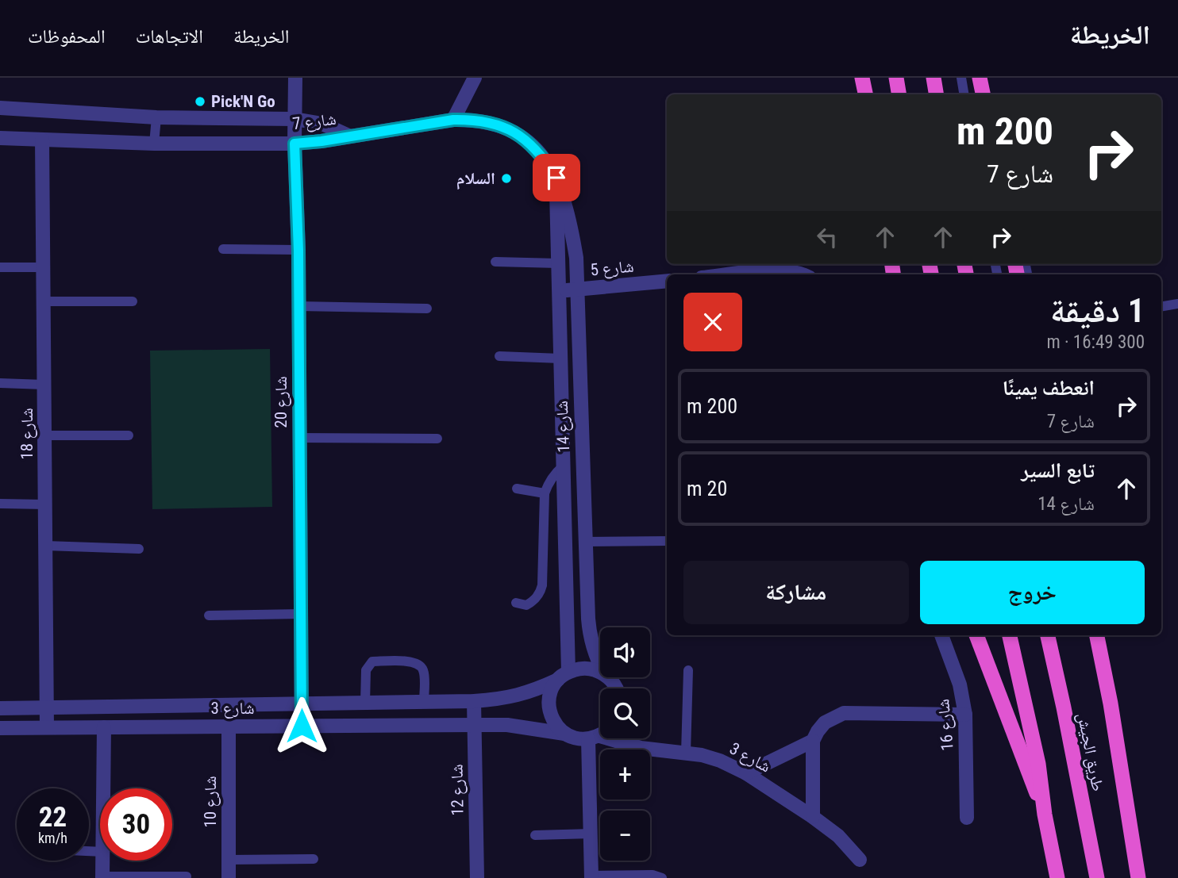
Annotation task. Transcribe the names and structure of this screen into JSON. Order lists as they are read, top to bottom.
{
  "streets": {
    "highway": ["طريق الجيش"],
    "street": [
      "شارع 7",
      "شارع 5",
      "شارع 20",
      "شارع 14",
      "شارع 18",
      "شارع 3",
      "شارع 16",
      "شارع 12",
      "شارع 10"
    ]
  },
  "crossings": [
    ["شارع 7", "شارع 20"],
    ["شارع 7", "شارع 14"],
    ["شارع 7", "شارع 18"],
    ["شارع 5", "شارع 14"],
    ["شارع 20", "شارع 3"],
    ["شارع 14", "شارع 3"],
    ["شارع 18", "شارع 3"],
    ["شارع 3", "شارع 12"],
    ["شارع 3", "شارع 10"]
  ],
  "places": ["Pick'N Go", "السلام"],
  "page": {
    "header": "الخريطة",
    "nav": ["الخريطة", "الاتجاهات", "المحفوظات"],
    "turn": ["200 m", "شارع 7"],
    "heading": ["1 دقيقة", "300 m · 16:49"],
    "list": [
      {
        "name": "انعطف يمينًا",
        "note": "شارع 7",
        "value": "200 m"
      },
      {
        "name": "تابع السير",
        "note": "شارع 14",
        "value": "20 m"
      }
    ],
    "buttons": ["خروج", "مشاركة"],
    "map_buttons": ["+", "−"],
    "speed": "22 km/h",
    "limit": "30"
  }
}
